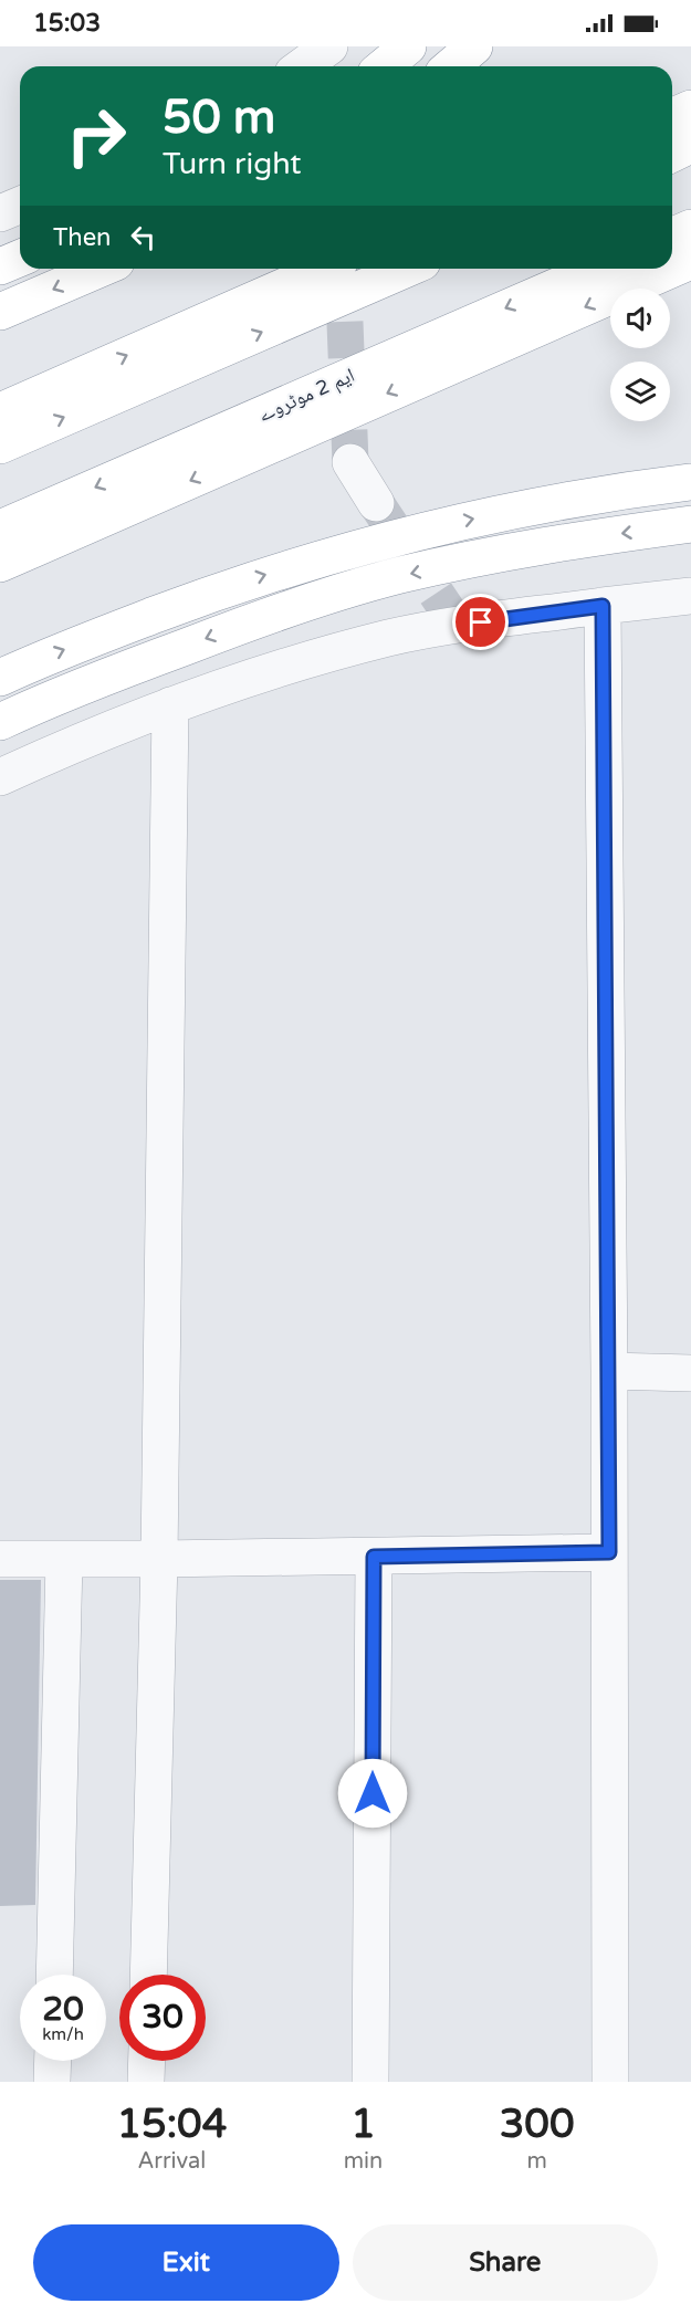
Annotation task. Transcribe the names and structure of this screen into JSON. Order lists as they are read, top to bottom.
{
  "streets": {
    "highway": ["ایم 2 موٹروے"]
  },
  "page": {
    "status": "15:03",
    "turn": ["50 m", "Turn right"],
    "then": "Then",
    "speed": "20 km/h",
    "limit": "30",
    "eta": [
      "15:04",
      "Arrival",
      "1",
      "min",
      "300",
      "m"
    ],
    "buttons": ["Exit", "Share"]
  }
}
